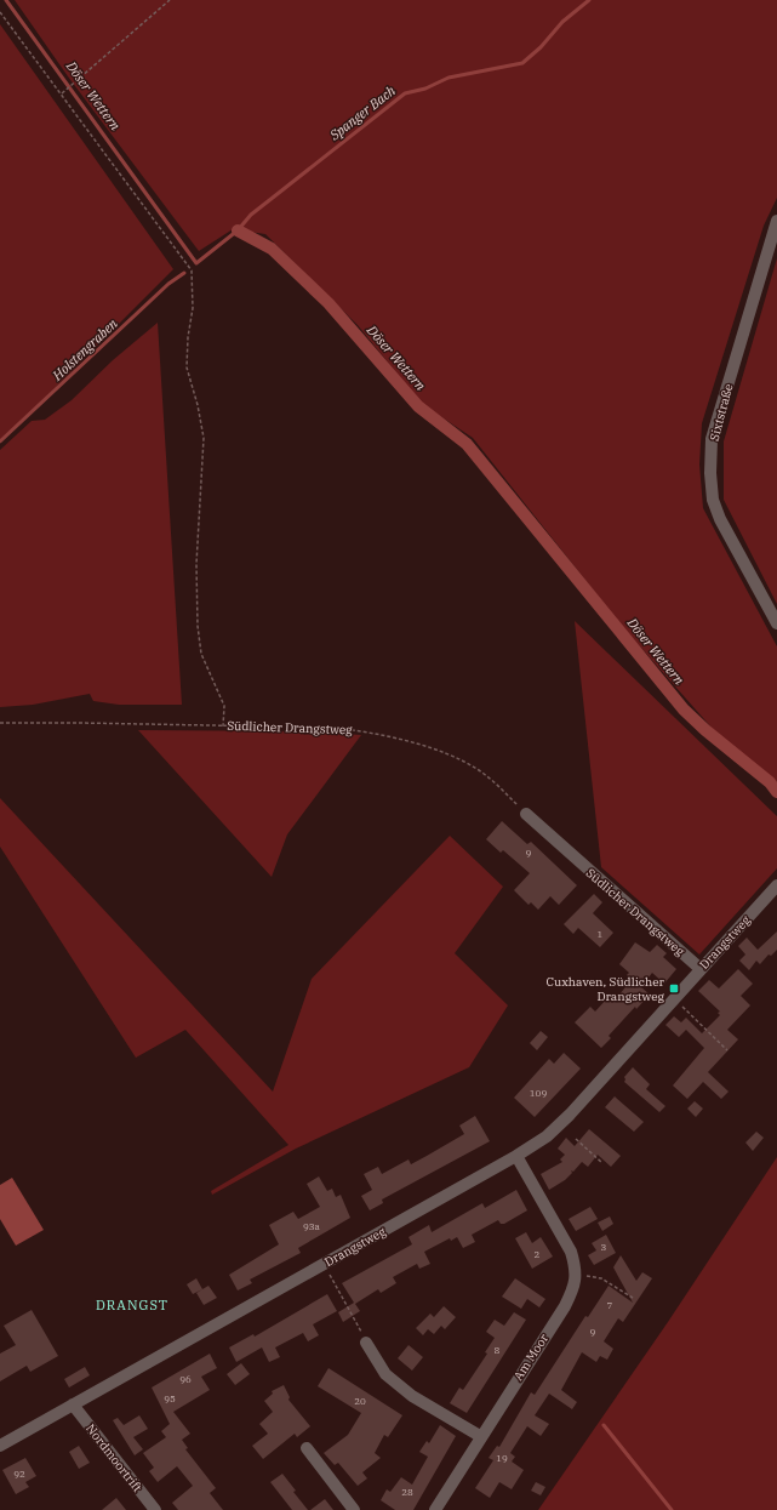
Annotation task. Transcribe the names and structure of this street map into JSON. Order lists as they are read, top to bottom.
{
  "streets": {
    "street": [
      "Sixtstraße",
      "Südlicher Drangstweg",
      "Drangstweg",
      "Am Moor",
      "Nordmoortrift"
    ]
  },
  "crossings": [
    ["Südlicher Drangstweg", "Drangstweg"],
    ["Drangstweg", "Am Moor"],
    ["Drangstweg", "Nordmoortrift"]
  ],
  "districts": ["DRANGST"],
  "water": ["Döser Wettern", "Spanger Bach", "Holstengraben"],
  "places": {
    "transit": ["Cuxhaven, Südlicher Drangstweg"]
  },
  "house_numbers": [
    "9",
    "1",
    "109",
    "93a",
    "3",
    "2",
    "7",
    "9",
    "8",
    "96",
    "95",
    "20",
    "19",
    "92",
    "28"
  ]
}
